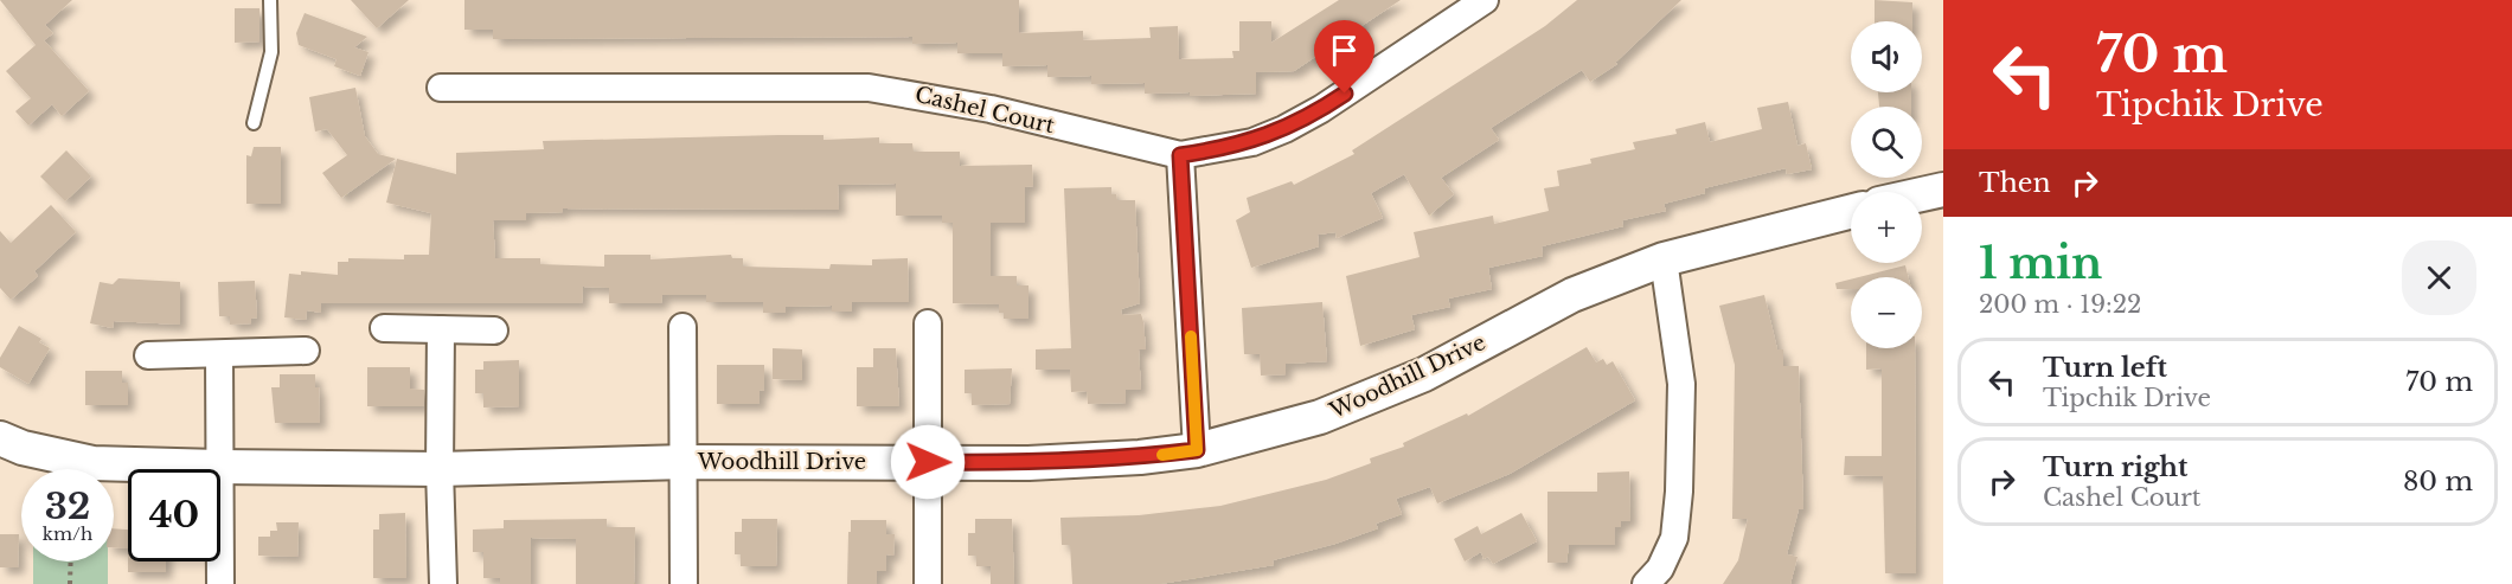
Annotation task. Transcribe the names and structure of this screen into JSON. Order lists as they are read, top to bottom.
{
  "streets": {
    "street": ["Cashel Court", "Woodhill Drive"]
  },
  "page": {
    "turn": ["70 m", "Tipchik Drive"],
    "map_buttons": ["+", "−"],
    "then": "Then",
    "heading": ["1 min", "200 m · 19:22"],
    "list": [
      {
        "name": "Turn left",
        "note": "Tipchik Drive",
        "value": "70 m"
      },
      {
        "name": "Turn right",
        "note": "Cashel Court",
        "value": "80 m"
      }
    ],
    "speed": "32 km/h",
    "limit": "40"
  }
}
